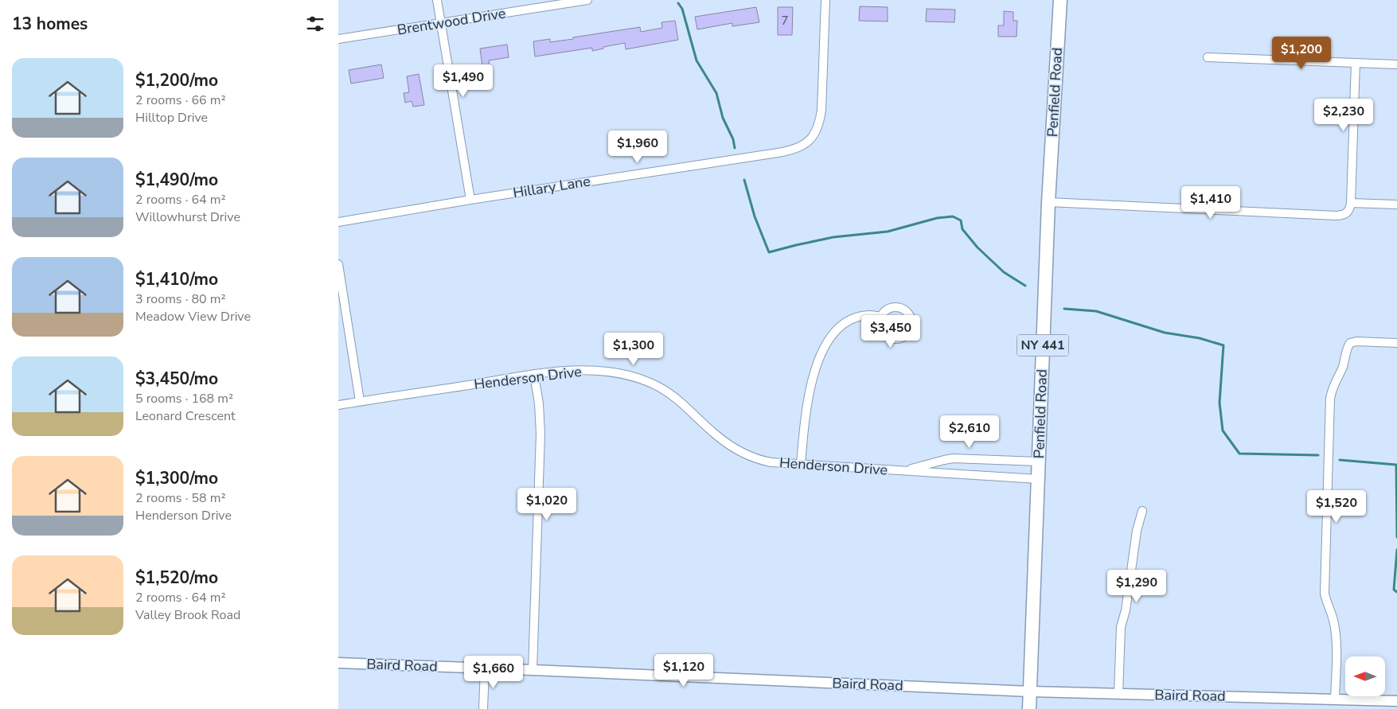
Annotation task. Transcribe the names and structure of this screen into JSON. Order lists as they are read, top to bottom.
{
  "streets": {
    "main road": ["Penfield Road", "NY 441"],
    "street": [
      "Brentwood Drive",
      "Hillary Lane",
      "Henderson Drive",
      "Baird Road"
    ]
  },
  "crossings": [
    ["Penfield Road", "Henderson Drive"],
    ["Penfield Road", "Baird Road"]
  ],
  "house_numbers": ["7"],
  "north": "left",
  "page": {
    "heading": "13 homes",
    "price": [
      "$1,200",
      "$1,490",
      "$2,230",
      "$1,960",
      "$1,410",
      "$3,450",
      "$1,300",
      "$2,610",
      "$1,020",
      "$1,520",
      "$1,290",
      "$1,120",
      "$1,660"
    ],
    "list": [
      {
        "name": "$1,200/mo",
        "note": "2 rooms · 66 m² · Hilltop Drive"
      },
      {
        "name": "$1,490/mo",
        "note": "2 rooms · 64 m² · Willowhurst Drive"
      },
      {
        "name": "$1,410/mo",
        "note": "3 rooms · 80 m² · Meadow View Drive"
      },
      {
        "name": "$3,450/mo",
        "note": "5 rooms · 168 m² · Leonard Crescent"
      },
      {
        "name": "$1,300/mo",
        "note": "2 rooms · 58 m² · Henderson Drive"
      },
      {
        "name": "$1,520/mo",
        "note": "2 rooms · 64 m² · Valley Brook Road"
      }
    ]
  }
}
